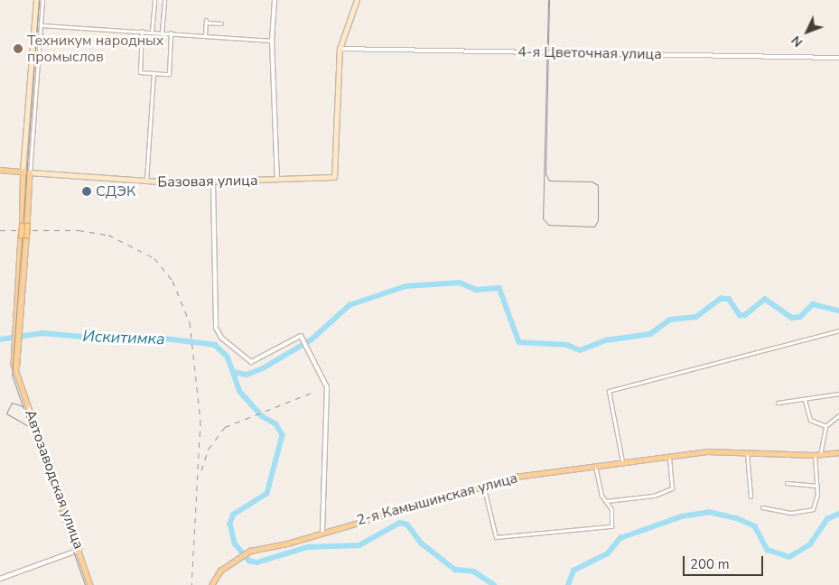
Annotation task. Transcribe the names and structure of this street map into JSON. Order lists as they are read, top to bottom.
{
  "streets": {
    "main road": ["Базовая улица", "Автозаводская улица", "2-я Камышинская улица"],
    "street": ["4-я Цветочная улица"]
  },
  "crossings": [
    ["4-я Цветочная улица", "Базовая улица"],
    ["Базовая улица", "Автозаводская улица"]
  ],
  "water": ["Искитимка"],
  "places": ["Техникум народных промыслов", "СДЭК"],
  "scale_bar": "200 m",
  "north": "bottom left"
}
